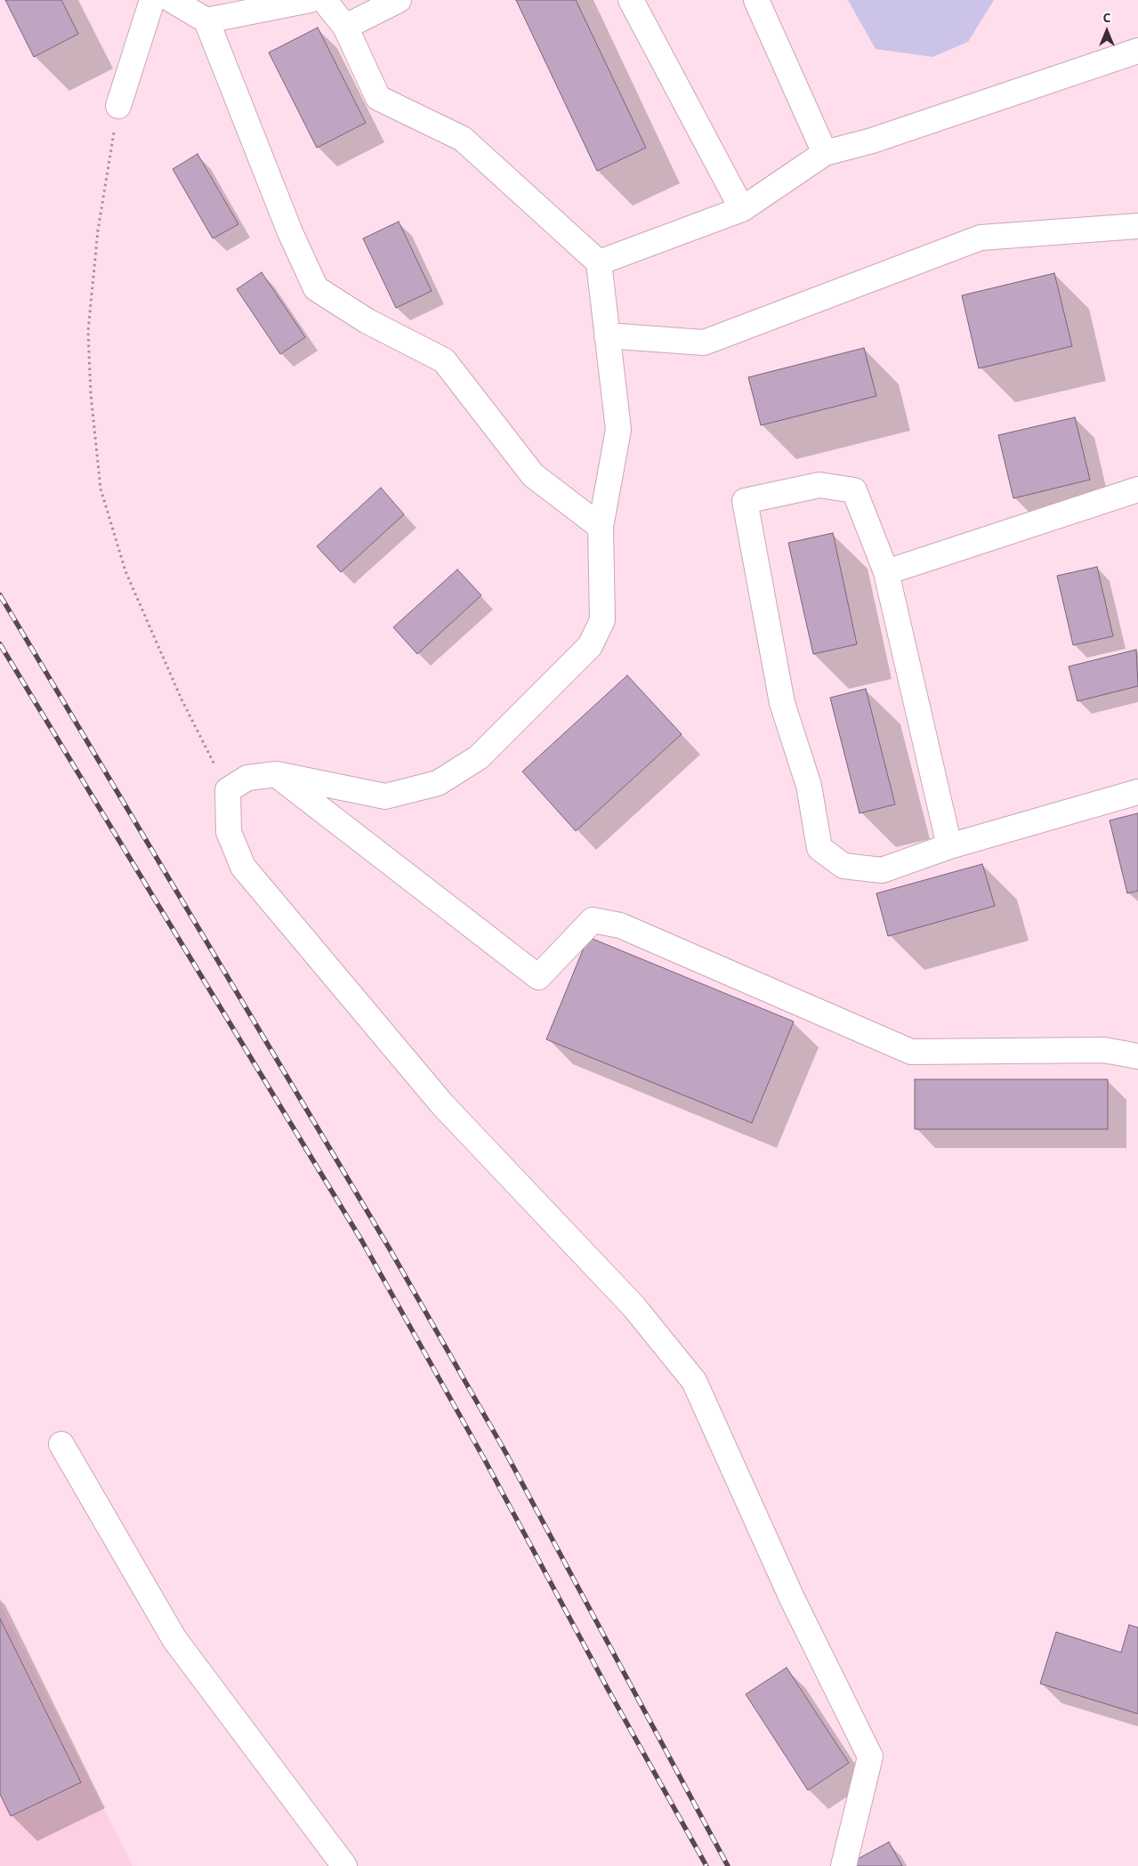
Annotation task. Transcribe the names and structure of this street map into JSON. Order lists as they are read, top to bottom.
{
  "north": "top"
}
